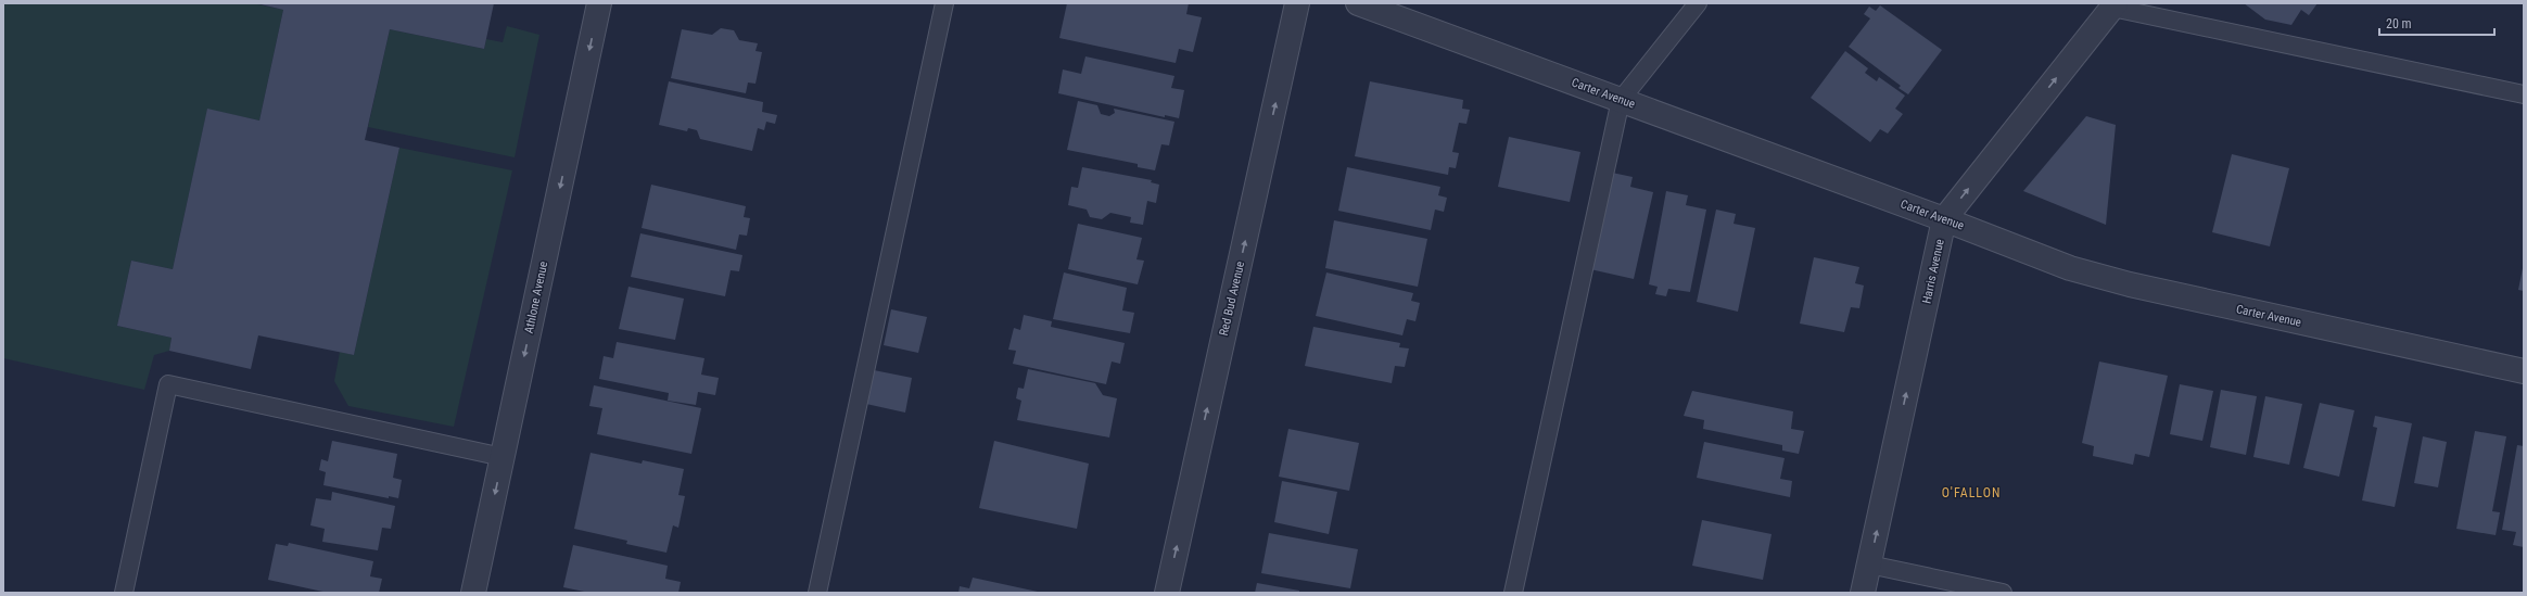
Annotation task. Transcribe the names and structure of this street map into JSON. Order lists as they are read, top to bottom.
{
  "streets": {
    "street": [
      "Carter Avenue",
      "Harris Avenue",
      "Athlone Avenue",
      "Red Bud Avenue"
    ]
  },
  "crossings": [
    ["Carter Avenue", "Harris Avenue"]
  ],
  "one_way": ["Harris Avenue", "Athlone Avenue", "Red Bud Avenue"],
  "districts": ["O'FALLON"],
  "scale_bar": "20 m"
}
